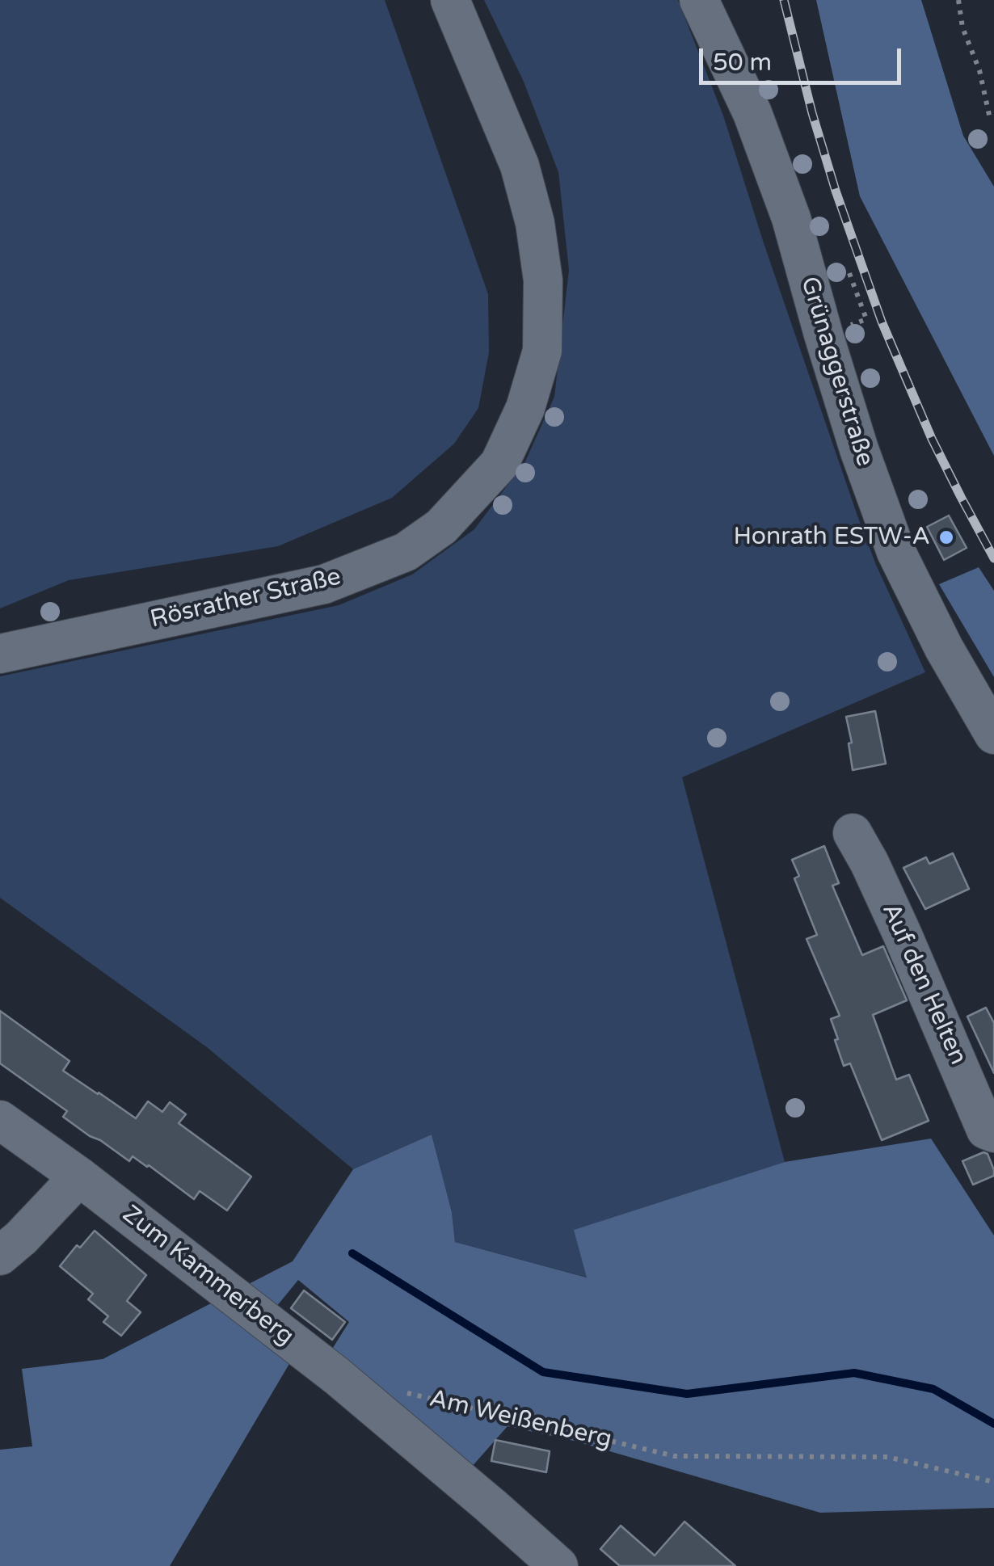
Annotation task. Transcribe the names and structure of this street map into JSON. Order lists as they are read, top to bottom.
{
  "streets": {
    "street": [
      "Grünaggerstraße",
      "Rösrather Straße",
      "Auf den Helten",
      "Zum Kammerberg",
      "Am Weißenberg"
    ]
  },
  "crossings": [
    ["Zum Kammerberg", "Am Weißenberg"]
  ],
  "places": ["Honrath ESTW-A"],
  "scale_bar": "50 m"
}
